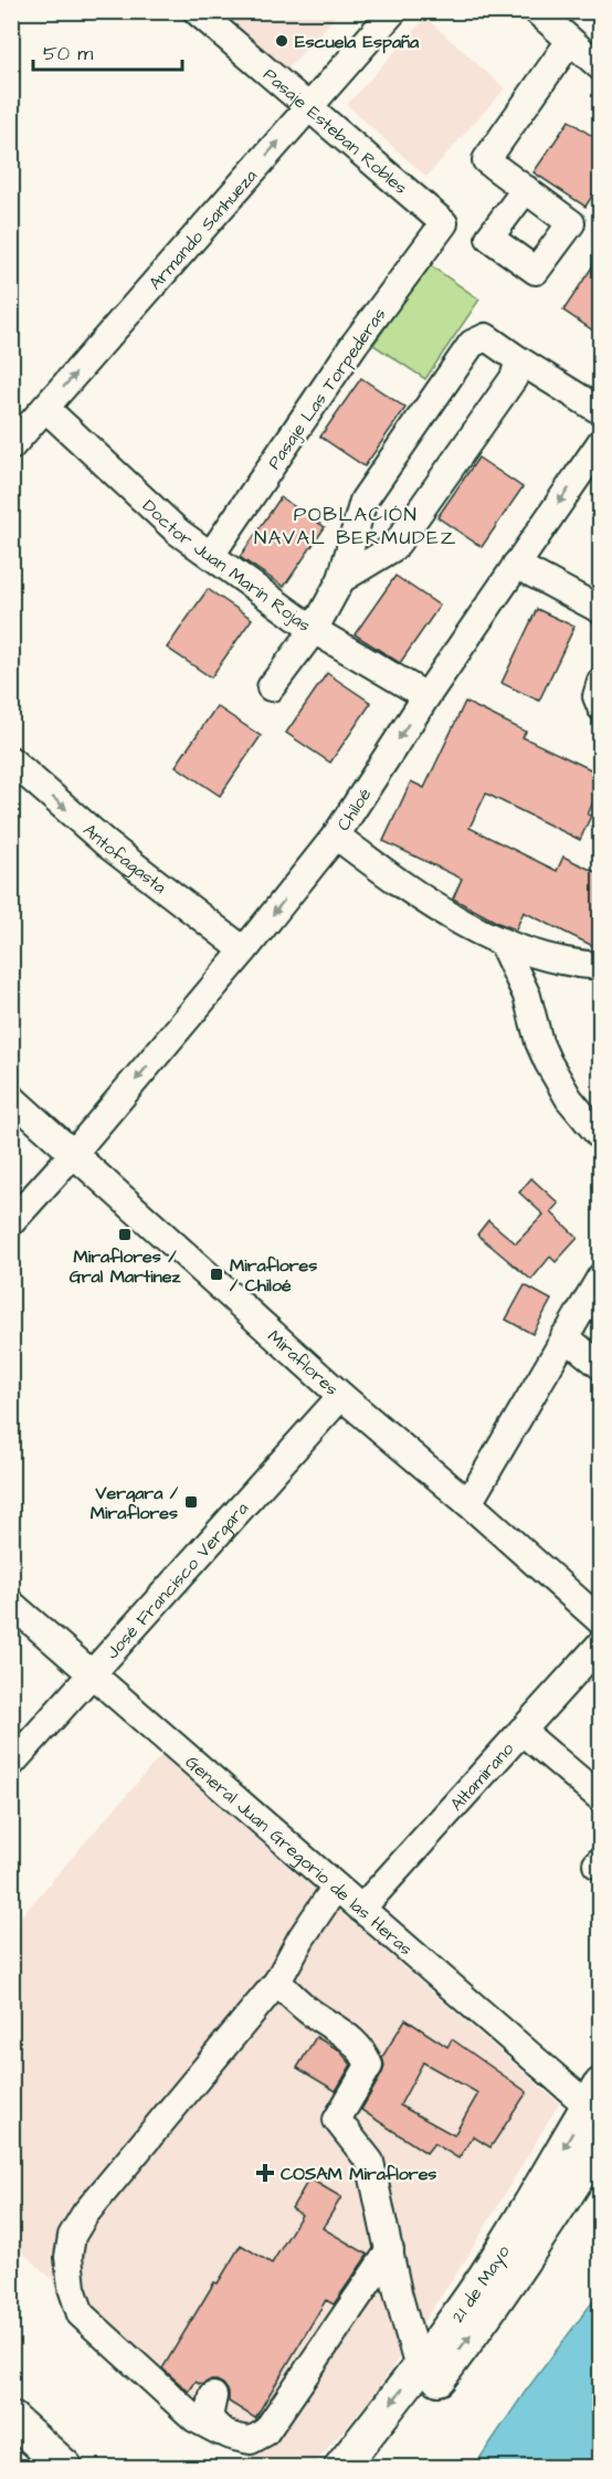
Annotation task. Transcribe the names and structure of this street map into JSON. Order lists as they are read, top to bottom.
{
  "streets": {
    "main road": ["21 de Mayo"],
    "street": [
      "Pasaje Esteban Robles",
      "Armando Sanhueza",
      "Pasaje Las Torpederas",
      "Doctor Juan Marín Rojas",
      "Chiloé",
      "Antofagasta",
      "Miraflores",
      "José Francisco Vergara",
      "Altamirano",
      "General Juan Gregorio de las Heras"
    ]
  },
  "crossings": [
    ["Pasaje Esteban Robles", "Armando Sanhueza"],
    ["Pasaje Esteban Robles", "Pasaje Las Torpederas"],
    ["Armando Sanhueza", "Doctor Juan Marín Rojas"],
    ["Pasaje Las Torpederas", "Doctor Juan Marín Rojas"],
    ["Doctor Juan Marín Rojas", "Chiloé"],
    ["Chiloé", "Antofagasta"],
    ["Chiloé", "Miraflores"],
    ["Miraflores", "José Francisco Vergara"],
    ["José Francisco Vergara", "General Juan Gregorio de las Heras"],
    ["Altamirano", "General Juan Gregorio de las Heras"],
    ["General Juan Gregorio de las Heras", "21 de Mayo"]
  ],
  "one_way": ["Armando Sanhueza", "Antofagasta"],
  "districts": ["POBLACIÓN NAVAL BERMUDEZ"],
  "places": {
    "other": ["Escuela España"],
    "transit": ["Miraflores / Gral Martinez", "Miraflores / Chiloé", "Vergara / Miraflores"],
    "health": ["COSAM Miraflores"]
  },
  "scale_bar": "50 m"
}
